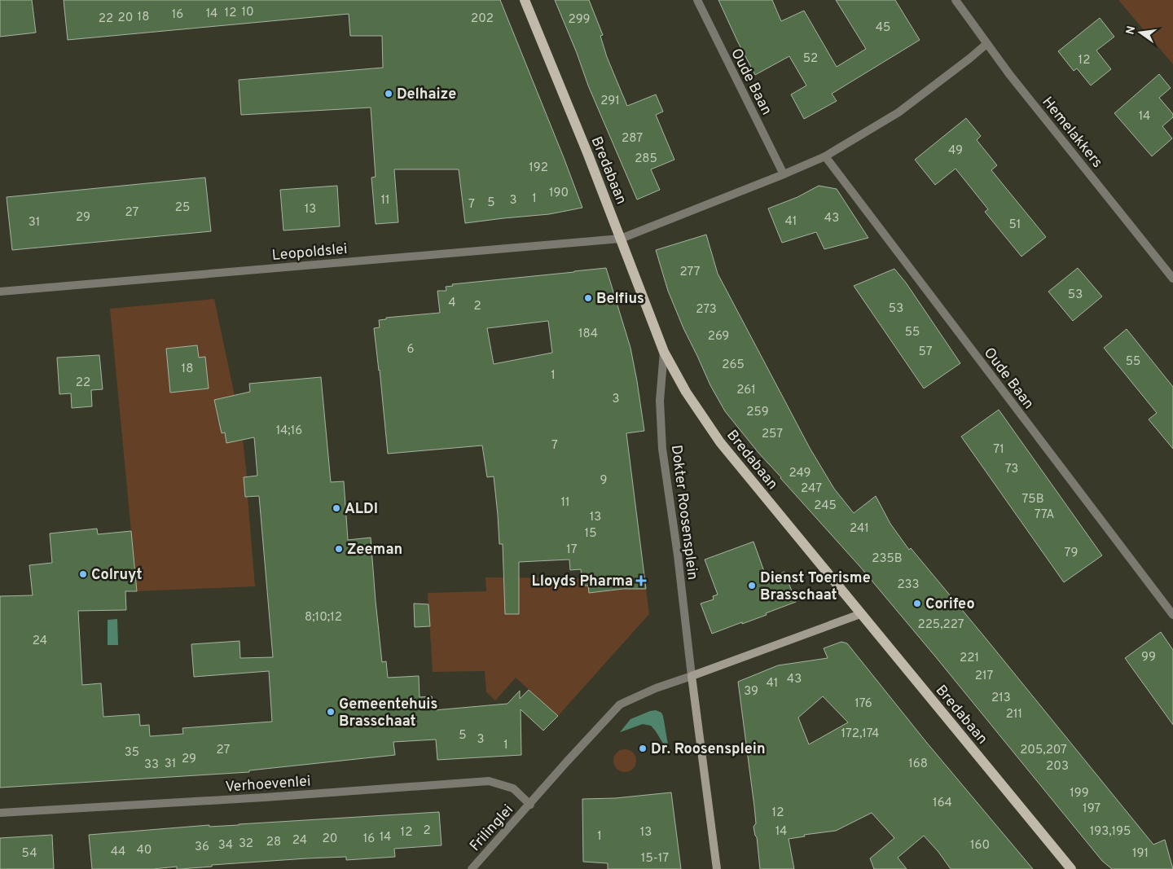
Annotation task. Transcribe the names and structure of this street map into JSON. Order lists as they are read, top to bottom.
{
  "streets": {
    "main road": ["Bredabaan"],
    "street": [
      "Oude Baan",
      "Hemelakkers",
      "Leopoldslei",
      "Dokter Roosensplein",
      "Verhoevenlei",
      "Frilinglei"
    ]
  },
  "crossings": [
    ["Bredabaan", "Leopoldslei"],
    ["Bredabaan", "Dokter Roosensplein"],
    ["Verhoevenlei", "Frilinglei"]
  ],
  "places": {
    "other": [
      "Delhaize",
      "Belfius",
      "ALDI",
      "Zeeman",
      "Colruyt",
      "Dienst Toerisme Brasschaat",
      "Corifeo",
      "Gemeentehuis Brasschaat",
      "Dr. Roosensplein"
    ],
    "health": ["Lloyds Pharma"]
  },
  "house_numbers": [
    "10",
    "12",
    "14",
    "16",
    "18",
    "20",
    "22",
    "202",
    "299",
    "45",
    "52",
    "12",
    "291",
    "14",
    "287",
    "49",
    "285",
    "192",
    "190",
    "1",
    "11",
    "3",
    "5",
    "7",
    "25",
    "13",
    "27",
    "29",
    "43",
    "41",
    "31",
    "51",
    "277",
    "53",
    "4",
    "2",
    "53",
    "273",
    "55",
    "184",
    "269",
    "6",
    "57",
    "55",
    "265",
    "18",
    "1",
    "22",
    "261",
    "3",
    "259",
    "14;16",
    "257",
    "7",
    "71",
    "73",
    "249",
    "9",
    "247",
    "75B",
    "11",
    "245",
    "77A",
    "13",
    "241",
    "15",
    "17",
    "79",
    "235B",
    "233",
    "8;10;12",
    "225,227",
    "24",
    "99",
    "221",
    "217",
    "43",
    "41",
    "39",
    "213",
    "176",
    "211",
    "172,174",
    "5",
    "3",
    "1",
    "27",
    "205,207",
    "35",
    "29",
    "31",
    "168",
    "33",
    "203",
    "199",
    "164",
    "197",
    "12",
    "2",
    "14",
    "193,195",
    "12",
    "13",
    "1",
    "14",
    "20",
    "16",
    "24",
    "28",
    "32",
    "34",
    "160",
    "36",
    "40",
    "44",
    "54",
    "191",
    "15-17"
  ],
  "north": "left"
}
